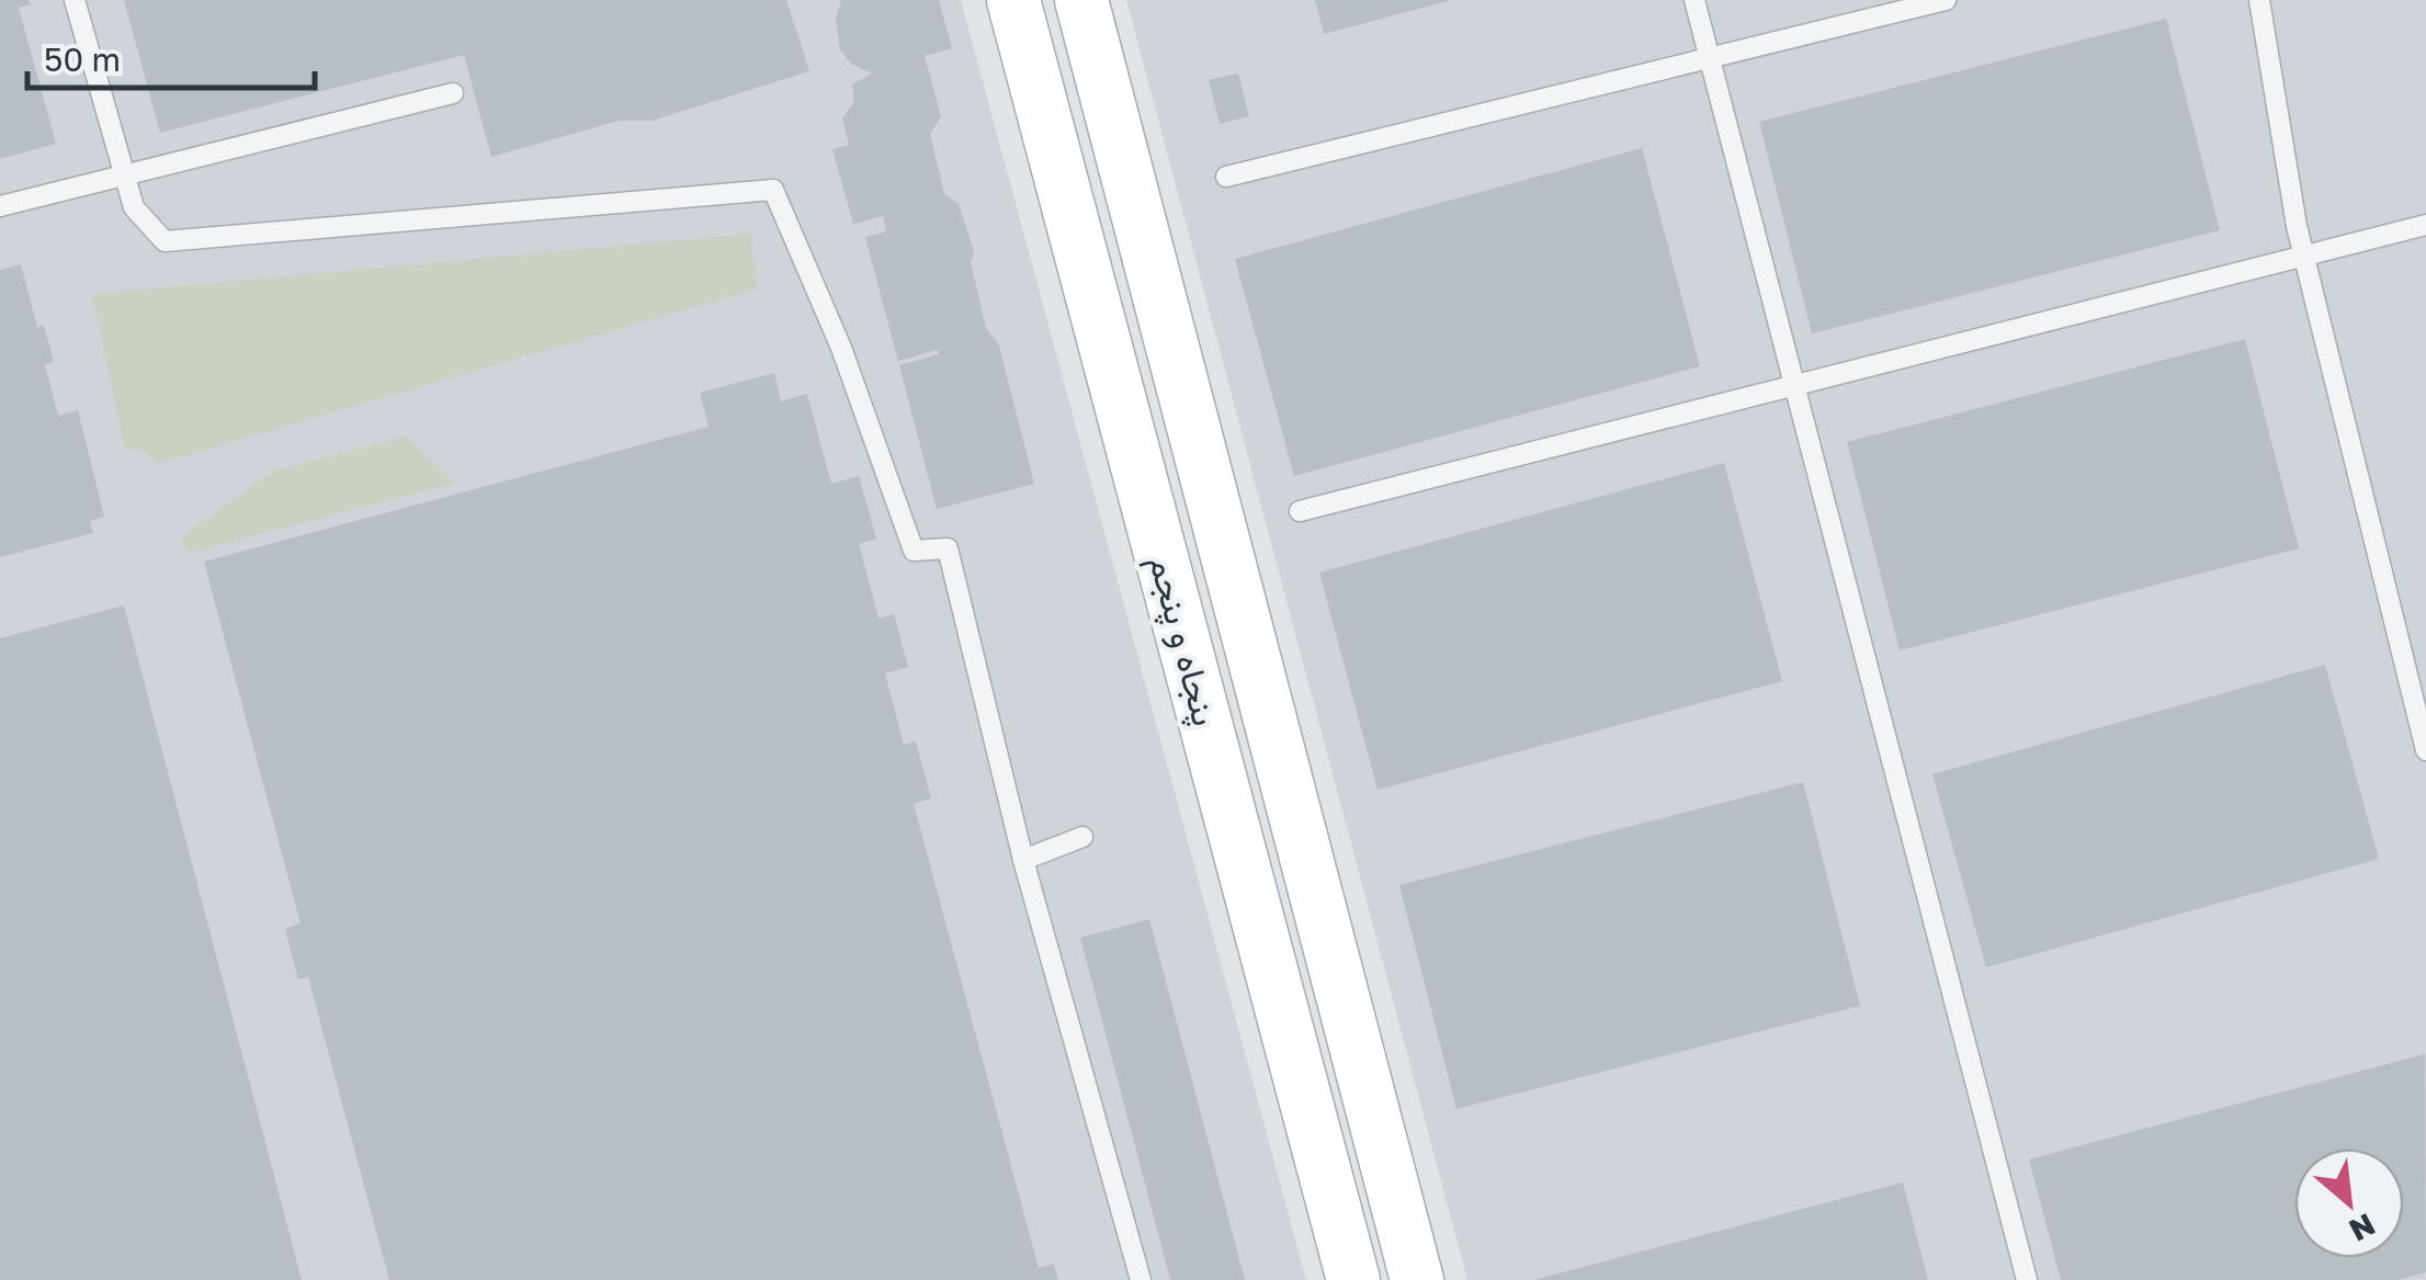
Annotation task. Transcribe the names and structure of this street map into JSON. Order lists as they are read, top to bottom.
{
  "streets": {
    "main road": ["پنجاه و پنجم"]
  },
  "scale_bar": "50 m",
  "north": "bottom right"
}
